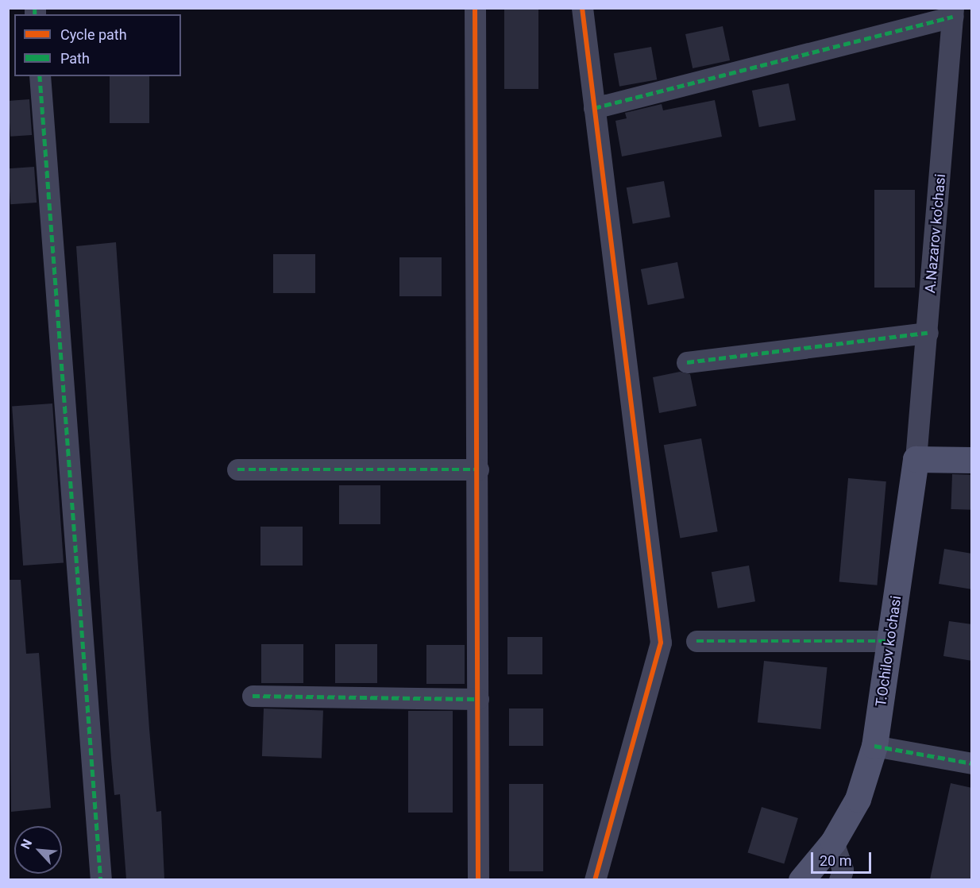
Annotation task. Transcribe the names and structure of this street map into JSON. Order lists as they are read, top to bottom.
{
  "streets": {
    "main road": ["T.Ochilov ko'chasi"],
    "street": ["A.Nazarov ko'chasi"]
  },
  "crossings": [
    ["A.Nazarov ko'chasi", "T.Ochilov ko'chasi"]
  ],
  "legend": ["Cycle path", "Path"],
  "scale_bar": "20 m",
  "north": "top left"
}
